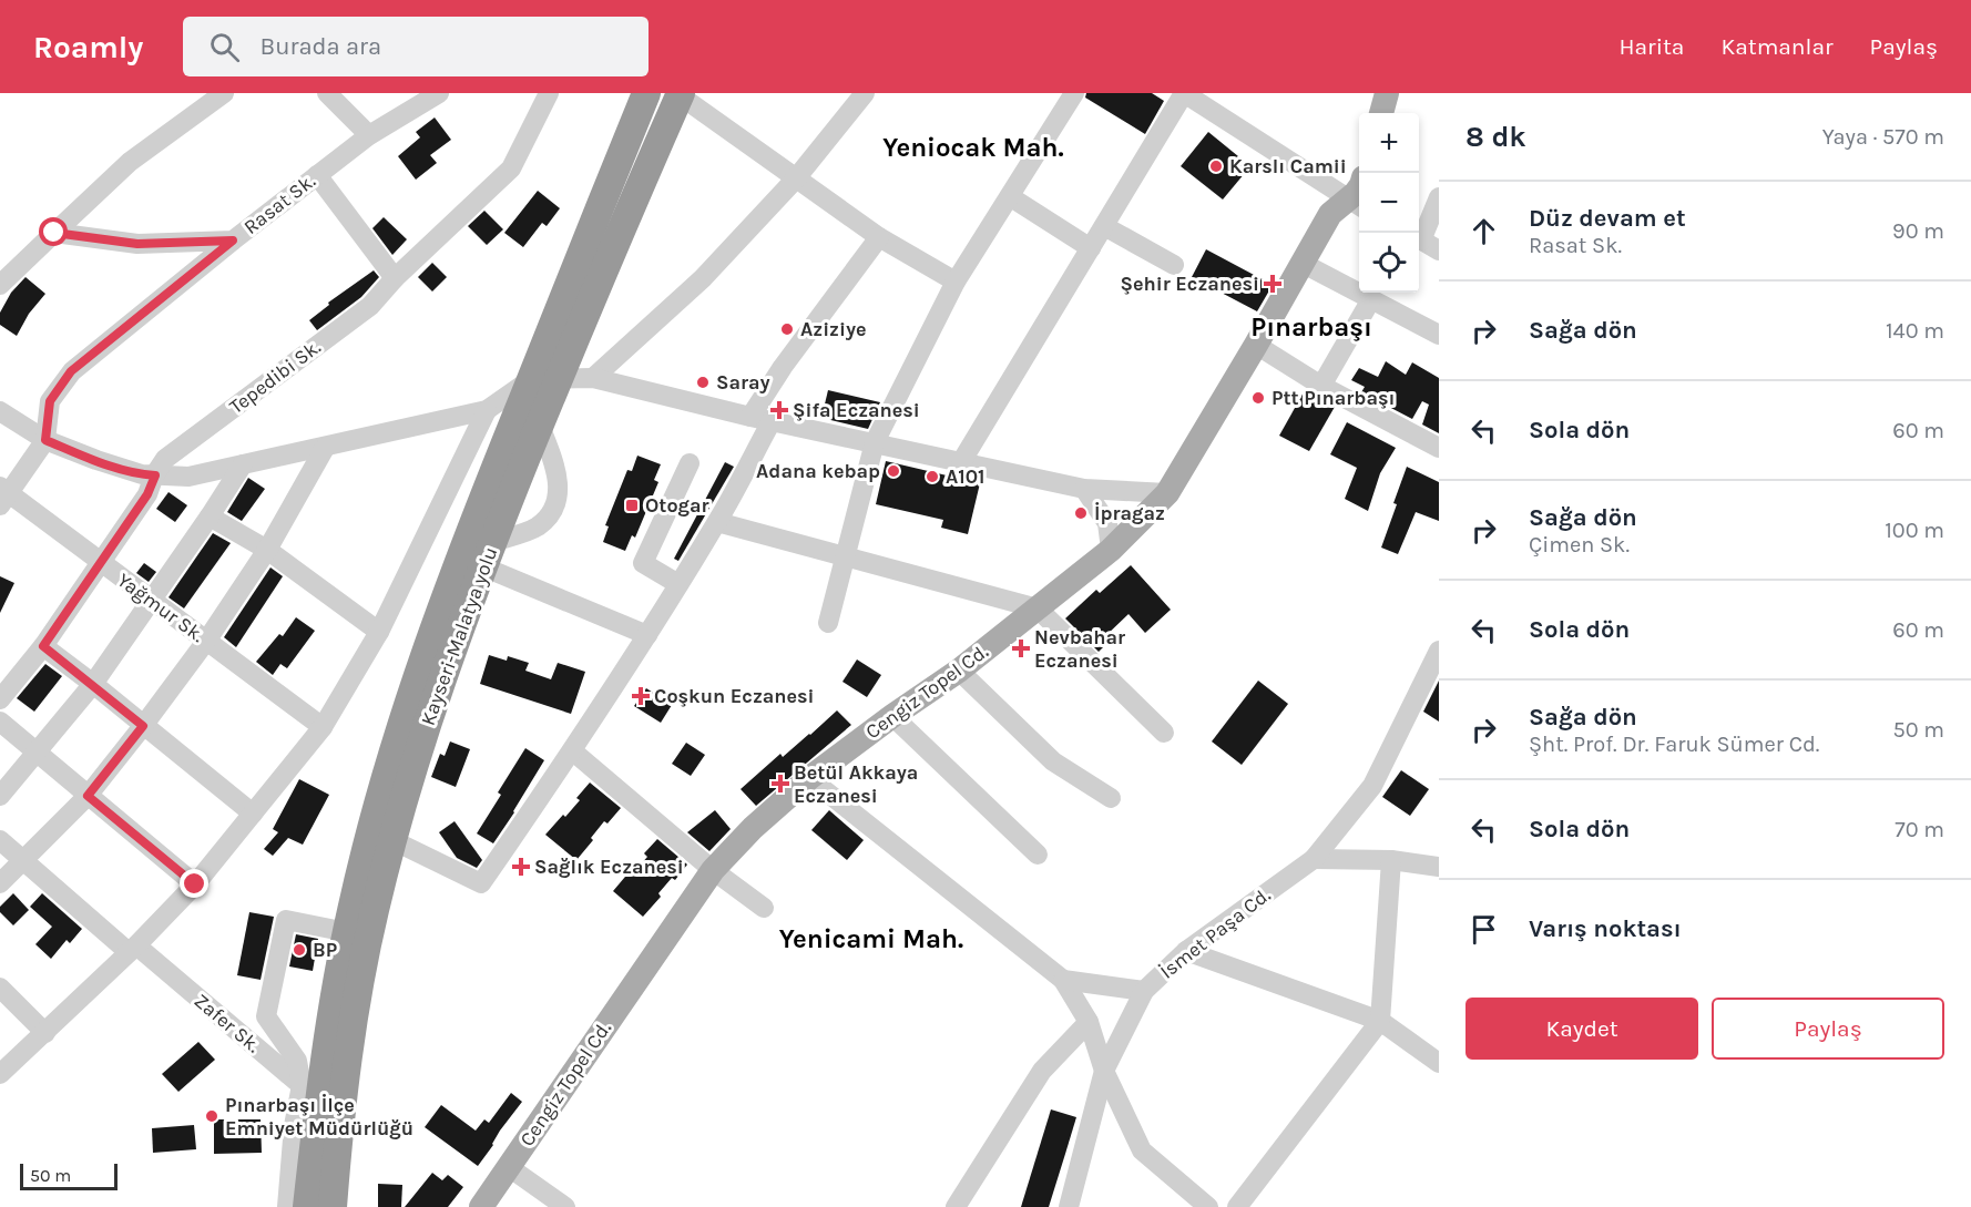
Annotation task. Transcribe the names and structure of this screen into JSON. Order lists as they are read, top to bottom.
{
  "streets": {
    "highway": ["Kayseri-Malatya yolu"],
    "main road": ["Cengiz Topel Cd."],
    "street": [
      "Rasat Sk.",
      "Tepedibi Sk.",
      "Yağmur Sk.",
      "İsmet Paşa Cd.",
      "Zafer Sk."
    ]
  },
  "crossings": [
    ["Tepedibi Sk.", "Yağmur Sk."],
    ["Kayseri-Malatya yolu", "Zafer Sk."]
  ],
  "districts": ["Yeniocak Mah.", "Pınarbaşı", "Yenicami Mah."],
  "places": {
    "other": [
      "Karslı Camii",
      "Aziziye",
      "Saray",
      "Ptt Pınarbaşı",
      "Adana kebap",
      "A101",
      "İpragaz",
      "BP",
      "Pınarbaşı İlçe Emniyet Müdürlüğü"
    ],
    "health": [
      "Şehir Eczanesi",
      "Şifa Eczanesi",
      "Nevbahar Eczanesi",
      "Coşkun Eczanesi",
      "Betül Akkaya Eczanesi",
      "Sağlık Eczanesi"
    ],
    "transit": ["Otogar"]
  },
  "scale_bar": "50 m",
  "page": {
    "header": "Roamly",
    "search": "Burada ara",
    "nav": ["Harita", "Katmanlar", "Paylaş"],
    "heading": ["8 dk", "Yaya · 570 m"],
    "map_buttons": ["+", "−"],
    "list": [
      ["Düz devam et", "Rasat Sk.", "90 m"],
      ["Sağa dön", "140 m"],
      ["Sola dön", "60 m"],
      ["Sağa dön", "Çimen Sk.", "100 m"],
      ["Sola dön", "60 m"],
      ["Sağa dön", "Şht. Prof. Dr. Faruk Sümer Cd.", "50 m"],
      ["Sola dön", "70 m"],
      "Varış noktası"
    ],
    "buttons": ["Kaydet", "Paylaş"],
    "scale": "50 m"
  }
}
